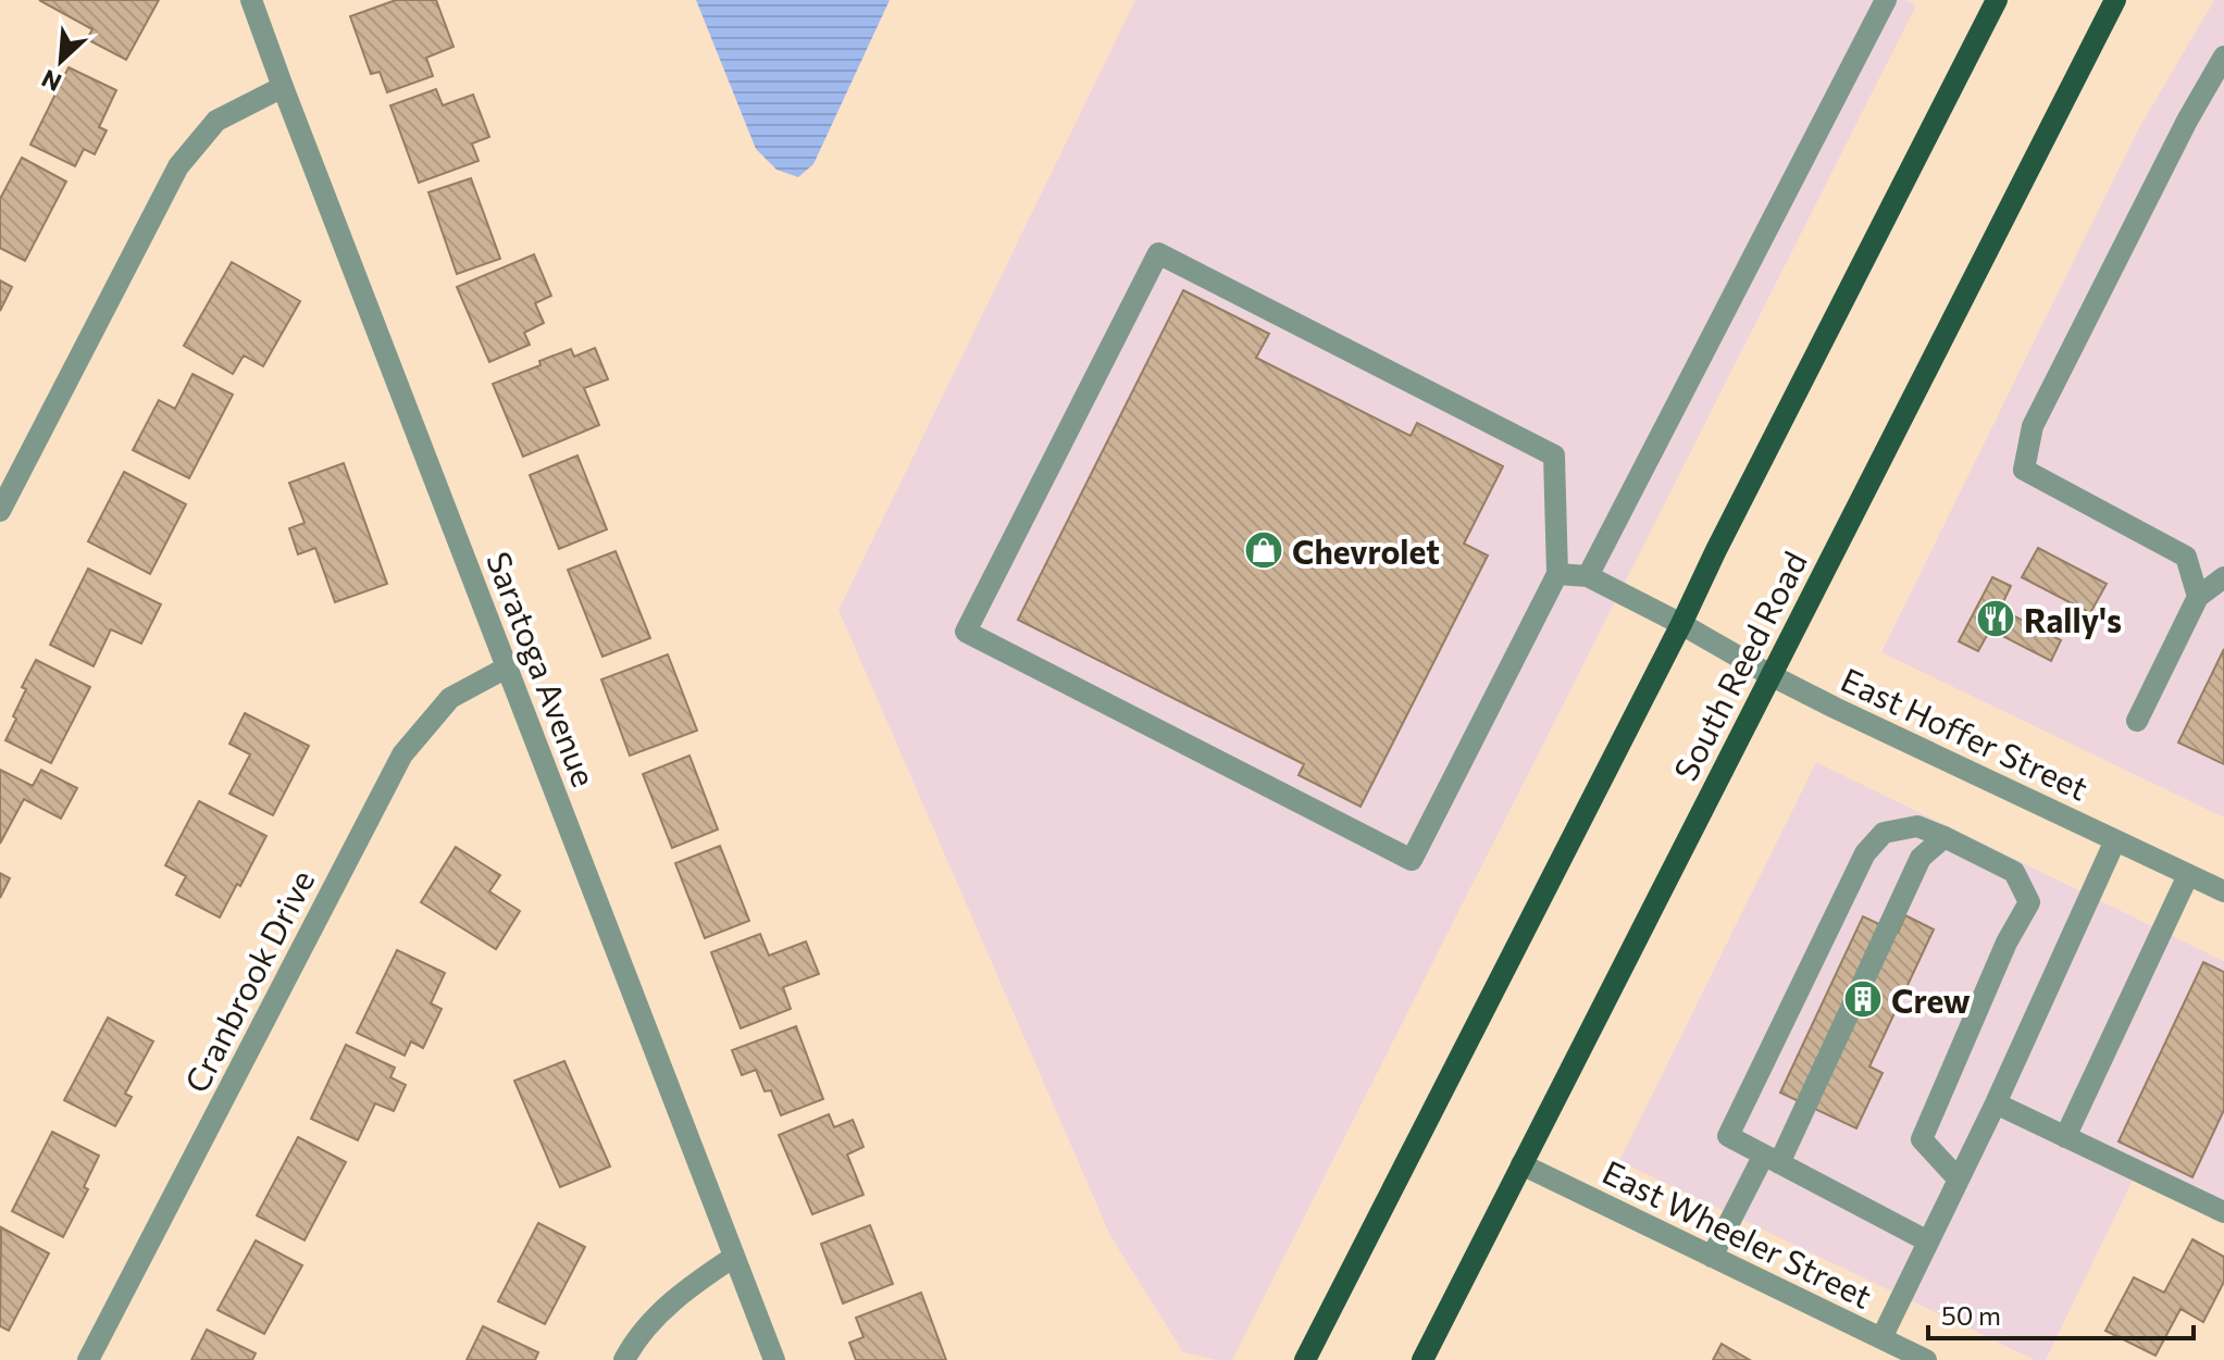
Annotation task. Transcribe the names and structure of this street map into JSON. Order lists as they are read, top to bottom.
{
  "streets": {
    "main road": ["South Reed Road"],
    "street": [
      "Saratoga Avenue",
      "East Hoffer Street",
      "Cranbrook Drive",
      "East Wheeler Street"
    ]
  },
  "crossings": [
    ["South Reed Road", "East Hoffer Street"],
    ["South Reed Road", "East Wheeler Street"],
    ["Saratoga Avenue", "Cranbrook Drive"]
  ],
  "places": {
    "shop": ["Chevrolet"],
    "restaurant": ["Rally's"],
    "building": ["Crew"]
  },
  "scale_bar": "50 m",
  "north": "bottom left"
}
